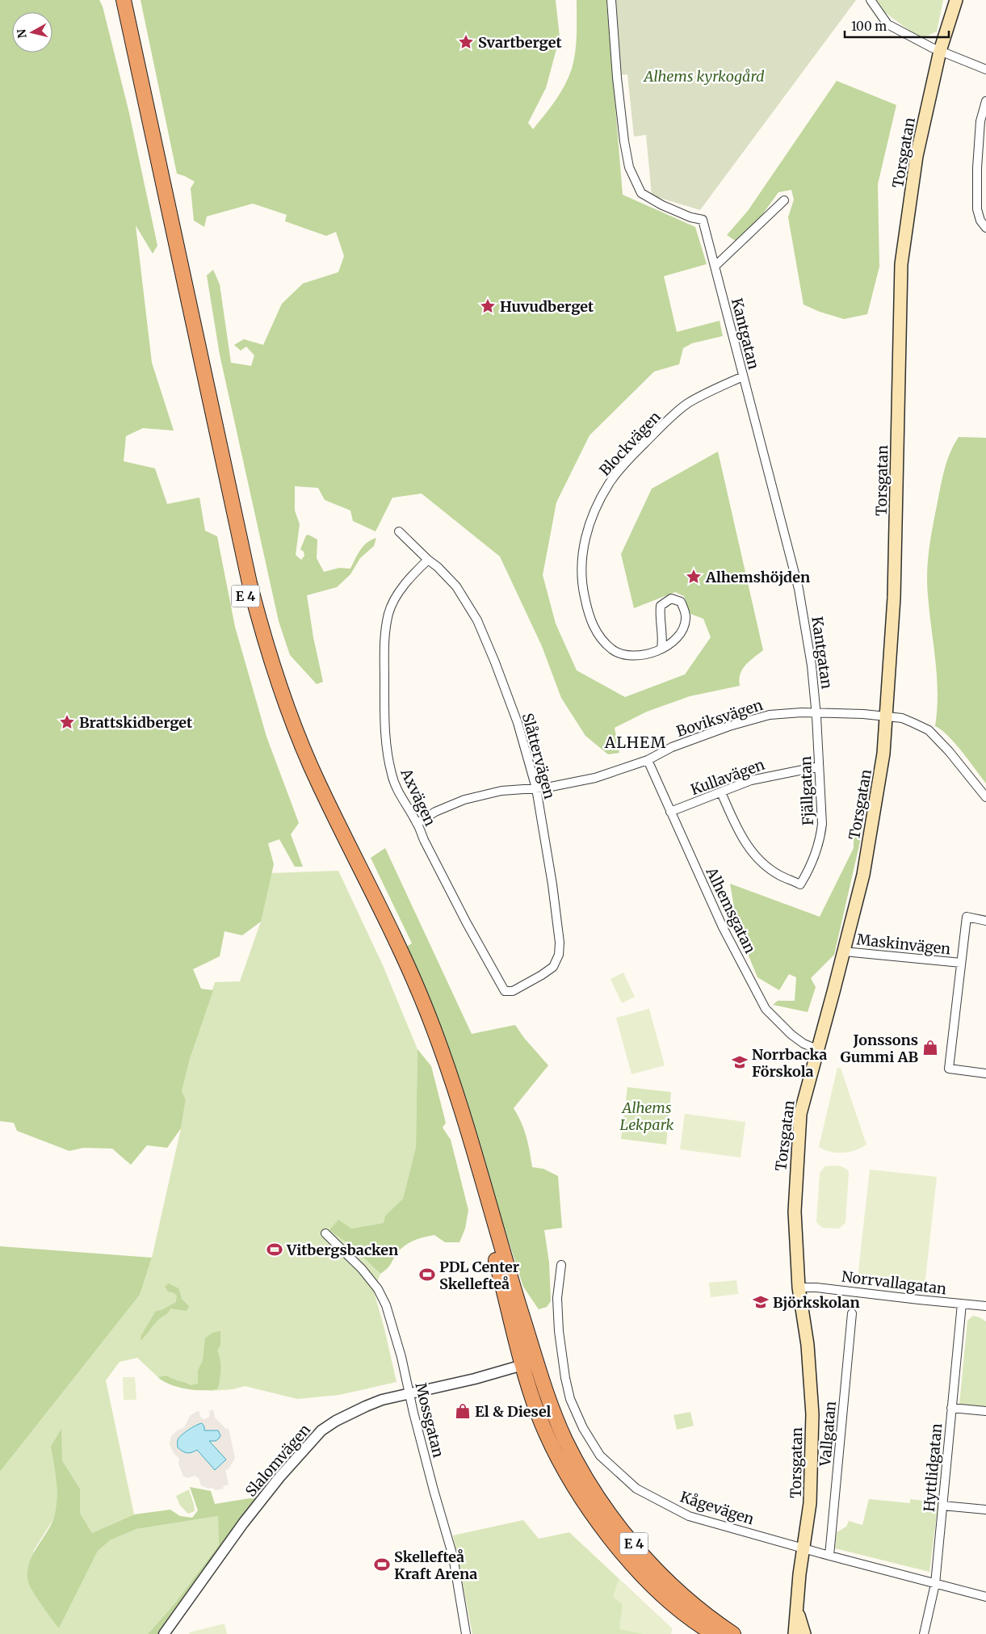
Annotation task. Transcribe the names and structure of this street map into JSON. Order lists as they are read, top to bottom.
{
  "streets": {
    "highway": ["E 4"],
    "main road": ["Torsgatan"],
    "street": [
      "Kantgatan",
      "Blockvägen",
      "Boviksvägen",
      "Slåttervägen",
      "Kullavägen",
      "Fjällgatan",
      "Axvägen",
      "Alhemsgatan",
      "Maskinvägen",
      "Norrvallagatan",
      "Mossgatan",
      "Vallgatan",
      "Slalomvägen",
      "Hyttlidgatan",
      "Kågevägen"
    ]
  },
  "crossings": [
    ["Torsgatan", "Boviksvägen"],
    ["Torsgatan", "Alhemsgatan"],
    ["Torsgatan", "Maskinvägen"],
    ["Torsgatan", "Norrvallagatan"],
    ["Torsgatan", "Kågevägen"],
    ["Kantgatan", "Blockvägen"],
    ["Kantgatan", "Boviksvägen"],
    ["Kantgatan", "Fjällgatan"],
    ["E 4", "Slalomvägen"],
    ["Boviksvägen", "Slåttervägen"],
    ["Boviksvägen", "Fjällgatan"],
    ["Boviksvägen", "Axvägen"],
    ["Boviksvägen", "Alhemsgatan"],
    ["Slåttervägen", "Axvägen"],
    ["Kullavägen", "Fjällgatan"],
    ["Kullavägen", "Alhemsgatan"],
    ["Norrvallagatan", "Hyttlidgatan"],
    ["Mossgatan", "Slalomvägen"],
    ["Vallgatan", "Kågevägen"],
    ["Hyttlidgatan", "Kågevägen"]
  ],
  "districts": ["ALHEM"],
  "parks": ["Alhems kyrkogård", "Alhems Lekpark"],
  "places": {
    "place": [
      "Svartberget",
      "Huvudberget",
      "Alhemshöjden",
      "Brattskidberget"
    ],
    "shop": ["Jonssons Gummi AB", "El & Diesel"],
    "school or university": ["Norrbacka Förskola", "Björkskolan"],
    "sports": ["Vitbergsbacken", "PDL Center Skellefteå", "Skellefteå Kraft Arena"]
  },
  "scale_bar": "100 m",
  "north": "left"
}
